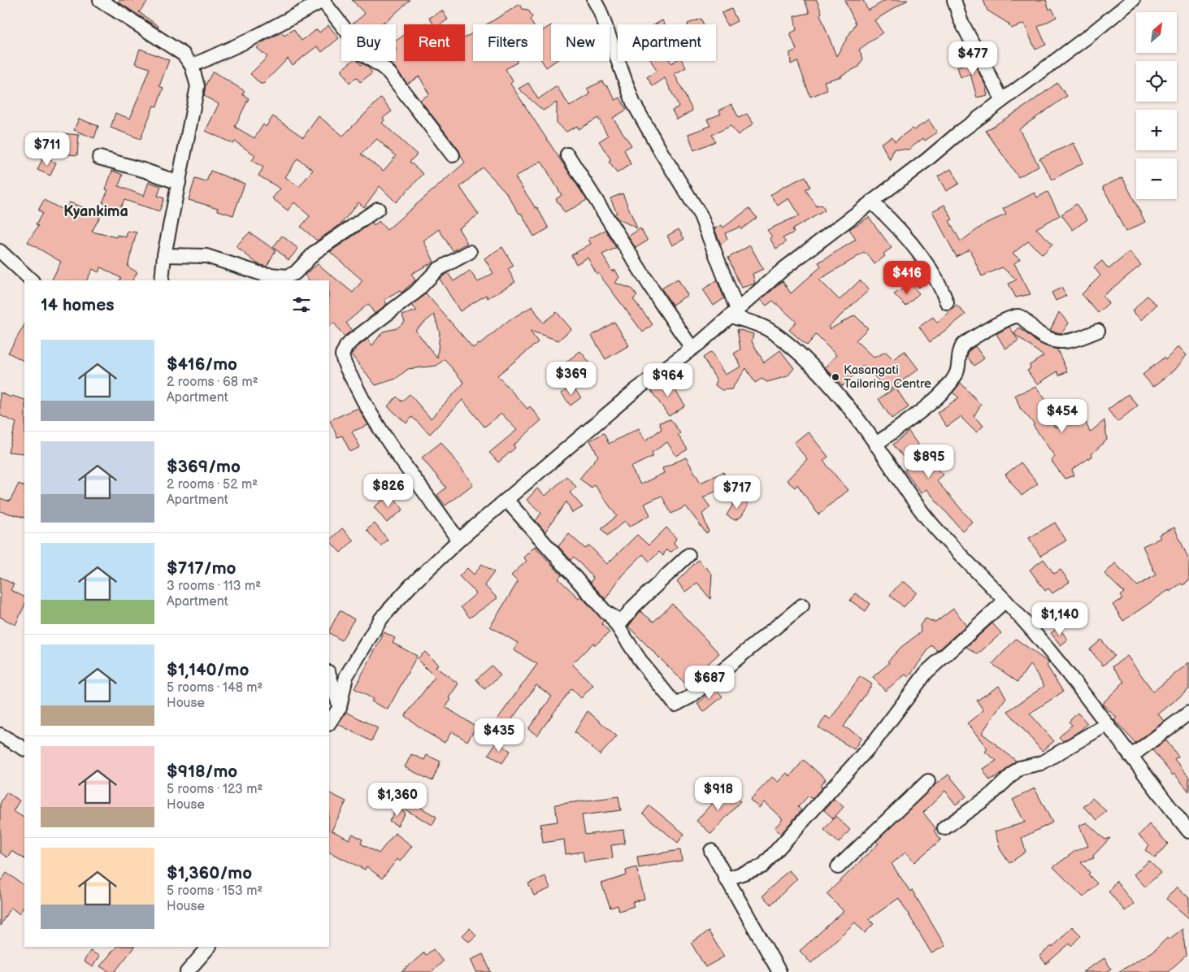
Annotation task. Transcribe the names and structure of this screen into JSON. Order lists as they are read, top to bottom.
{
  "districts": ["Kyankima"],
  "places": ["Kasangati Tailoring Centre"],
  "north": "top right",
  "page": {
    "map_buttons": ["+", "−"],
    "chip": [
      "Buy",
      "Rent",
      "Filters",
      "New",
      "Apartment"
    ],
    "price": [
      "$477",
      "$711",
      "$416",
      "$369",
      "$964",
      "$454",
      "$895",
      "$826",
      "$717",
      "$1,140",
      "$687",
      "$435",
      "$918",
      "$1,360"
    ],
    "heading": "14 homes",
    "list": [
      {
        "name": "$416/mo",
        "note": "2 rooms · 68 m² · Apartment"
      },
      {
        "name": "$369/mo",
        "note": "2 rooms · 52 m² · Apartment"
      },
      {
        "name": "$717/mo",
        "note": "3 rooms · 113 m² · Apartment"
      },
      {
        "name": "$1,140/mo",
        "note": "5 rooms · 148 m² · House"
      },
      {
        "name": "$918/mo",
        "note": "5 rooms · 123 m² · House"
      },
      {
        "name": "$1,360/mo",
        "note": "5 rooms · 153 m² · House"
      }
    ]
  }
}
